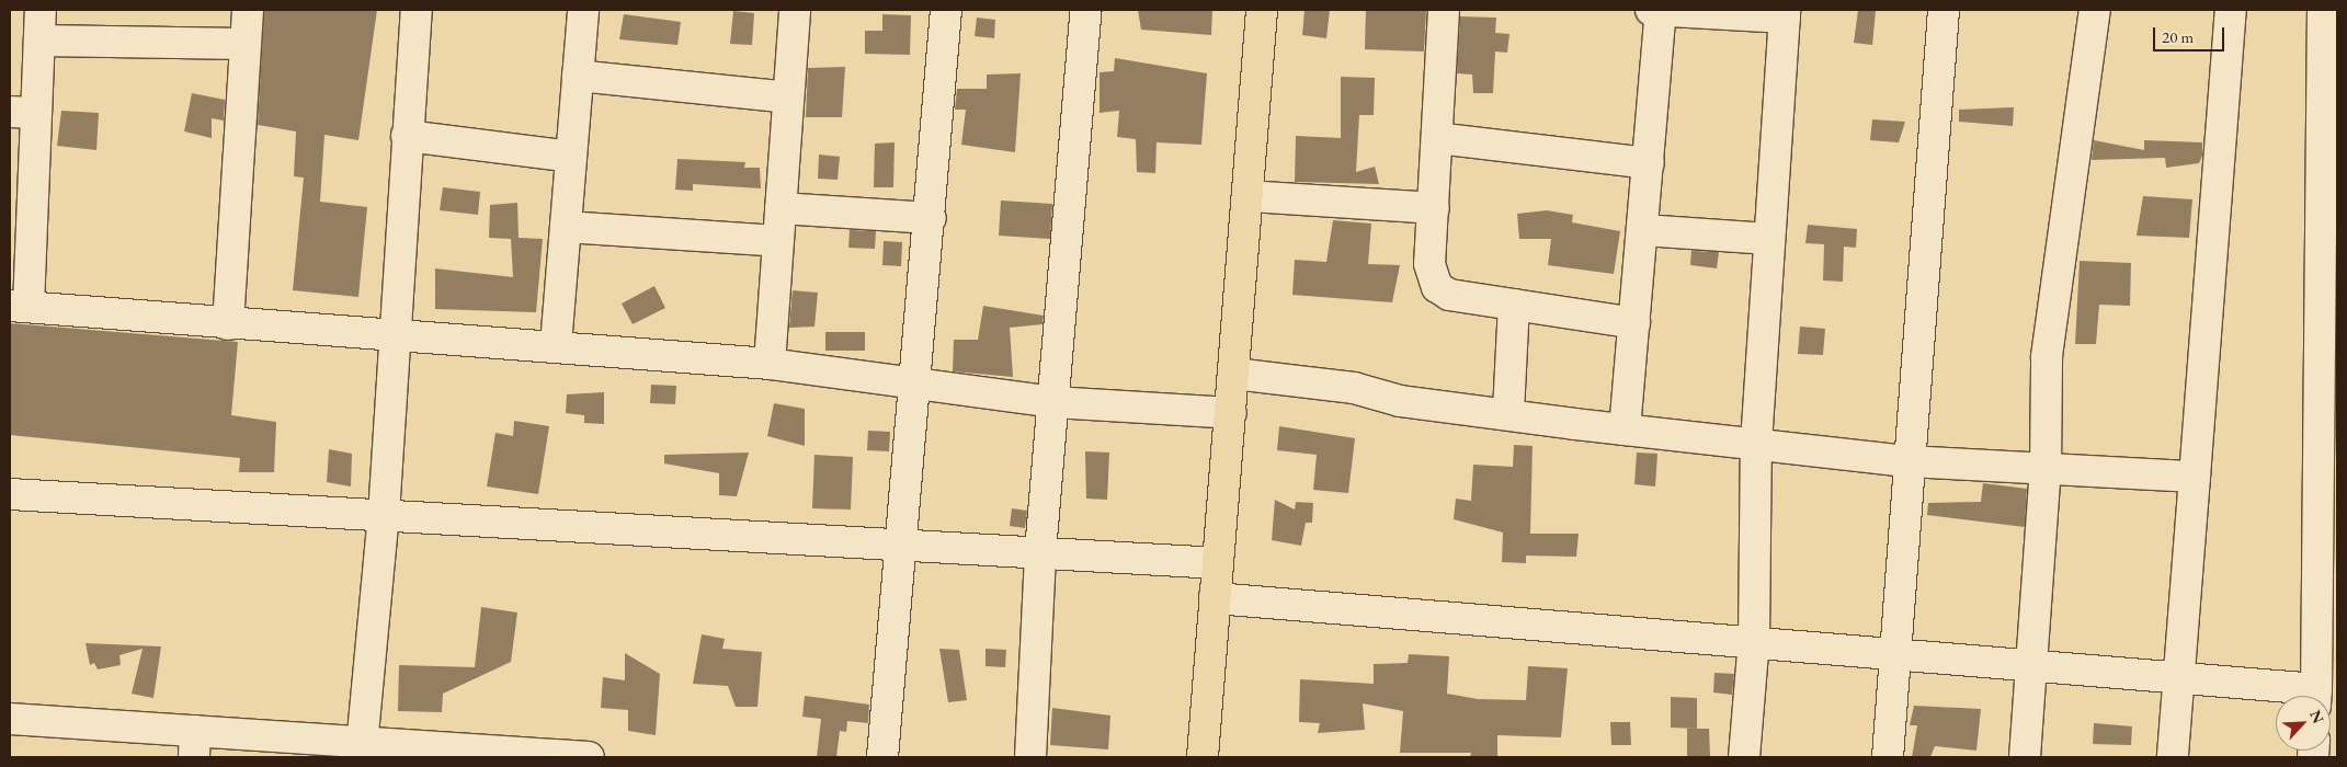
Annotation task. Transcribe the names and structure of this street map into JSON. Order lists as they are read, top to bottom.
{
  "scale_bar": "20 m",
  "north": "top right"
}
